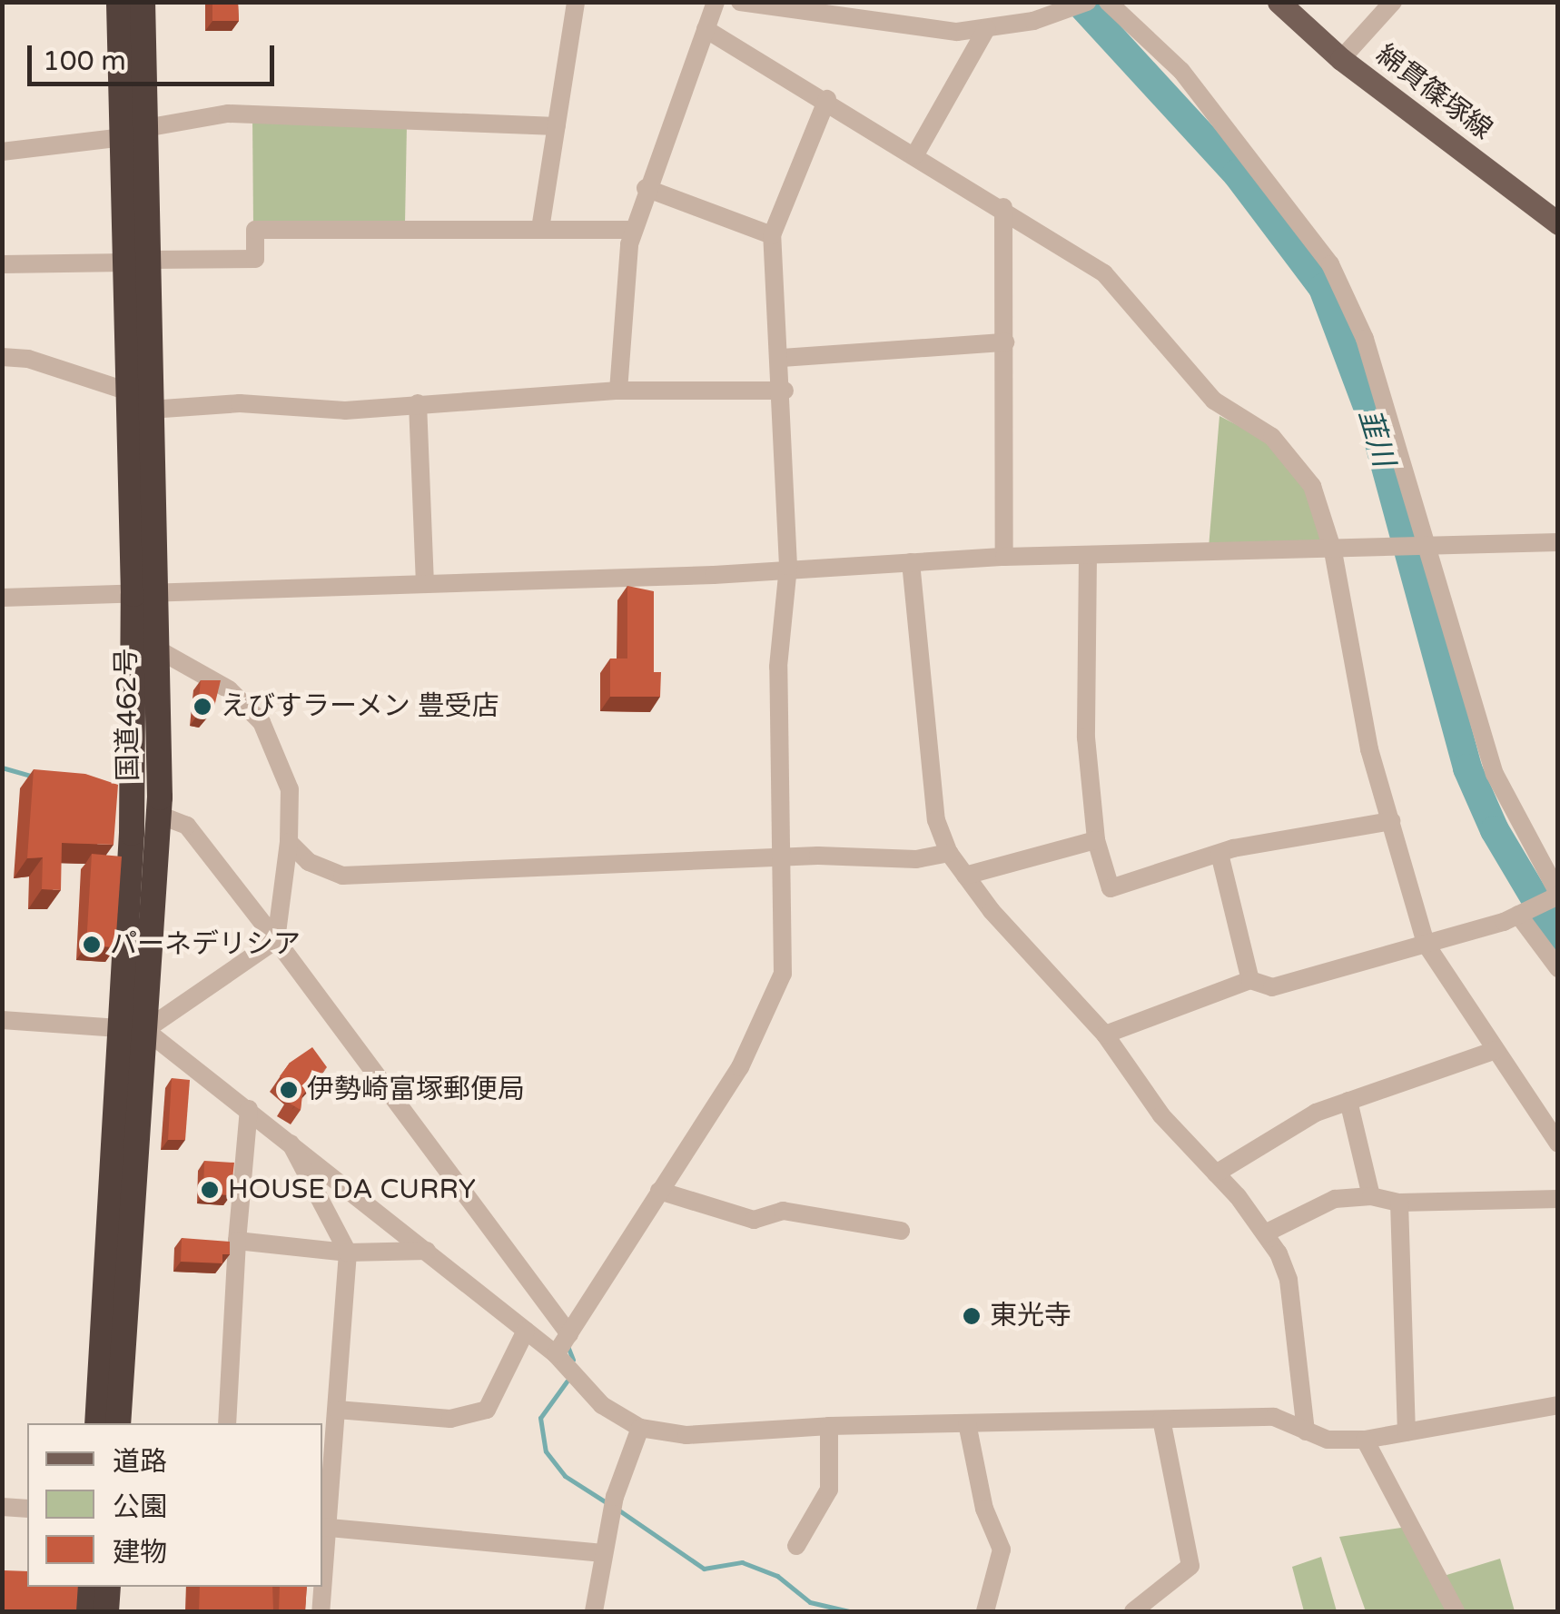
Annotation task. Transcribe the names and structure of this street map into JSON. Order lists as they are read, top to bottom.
{
  "streets": {
    "highway": ["国道462号"],
    "main road": ["綿貫篠塚線"]
  },
  "water": ["韮川"],
  "places": [
    "えびすラーメン 豊受店",
    "パーネデリシア",
    "伊勢崎富塚郵便局",
    "HOUSE DA CURRY",
    "東光寺"
  ],
  "legend": ["道路", "公園", "建物"],
  "scale_bar": "100 m"
}
